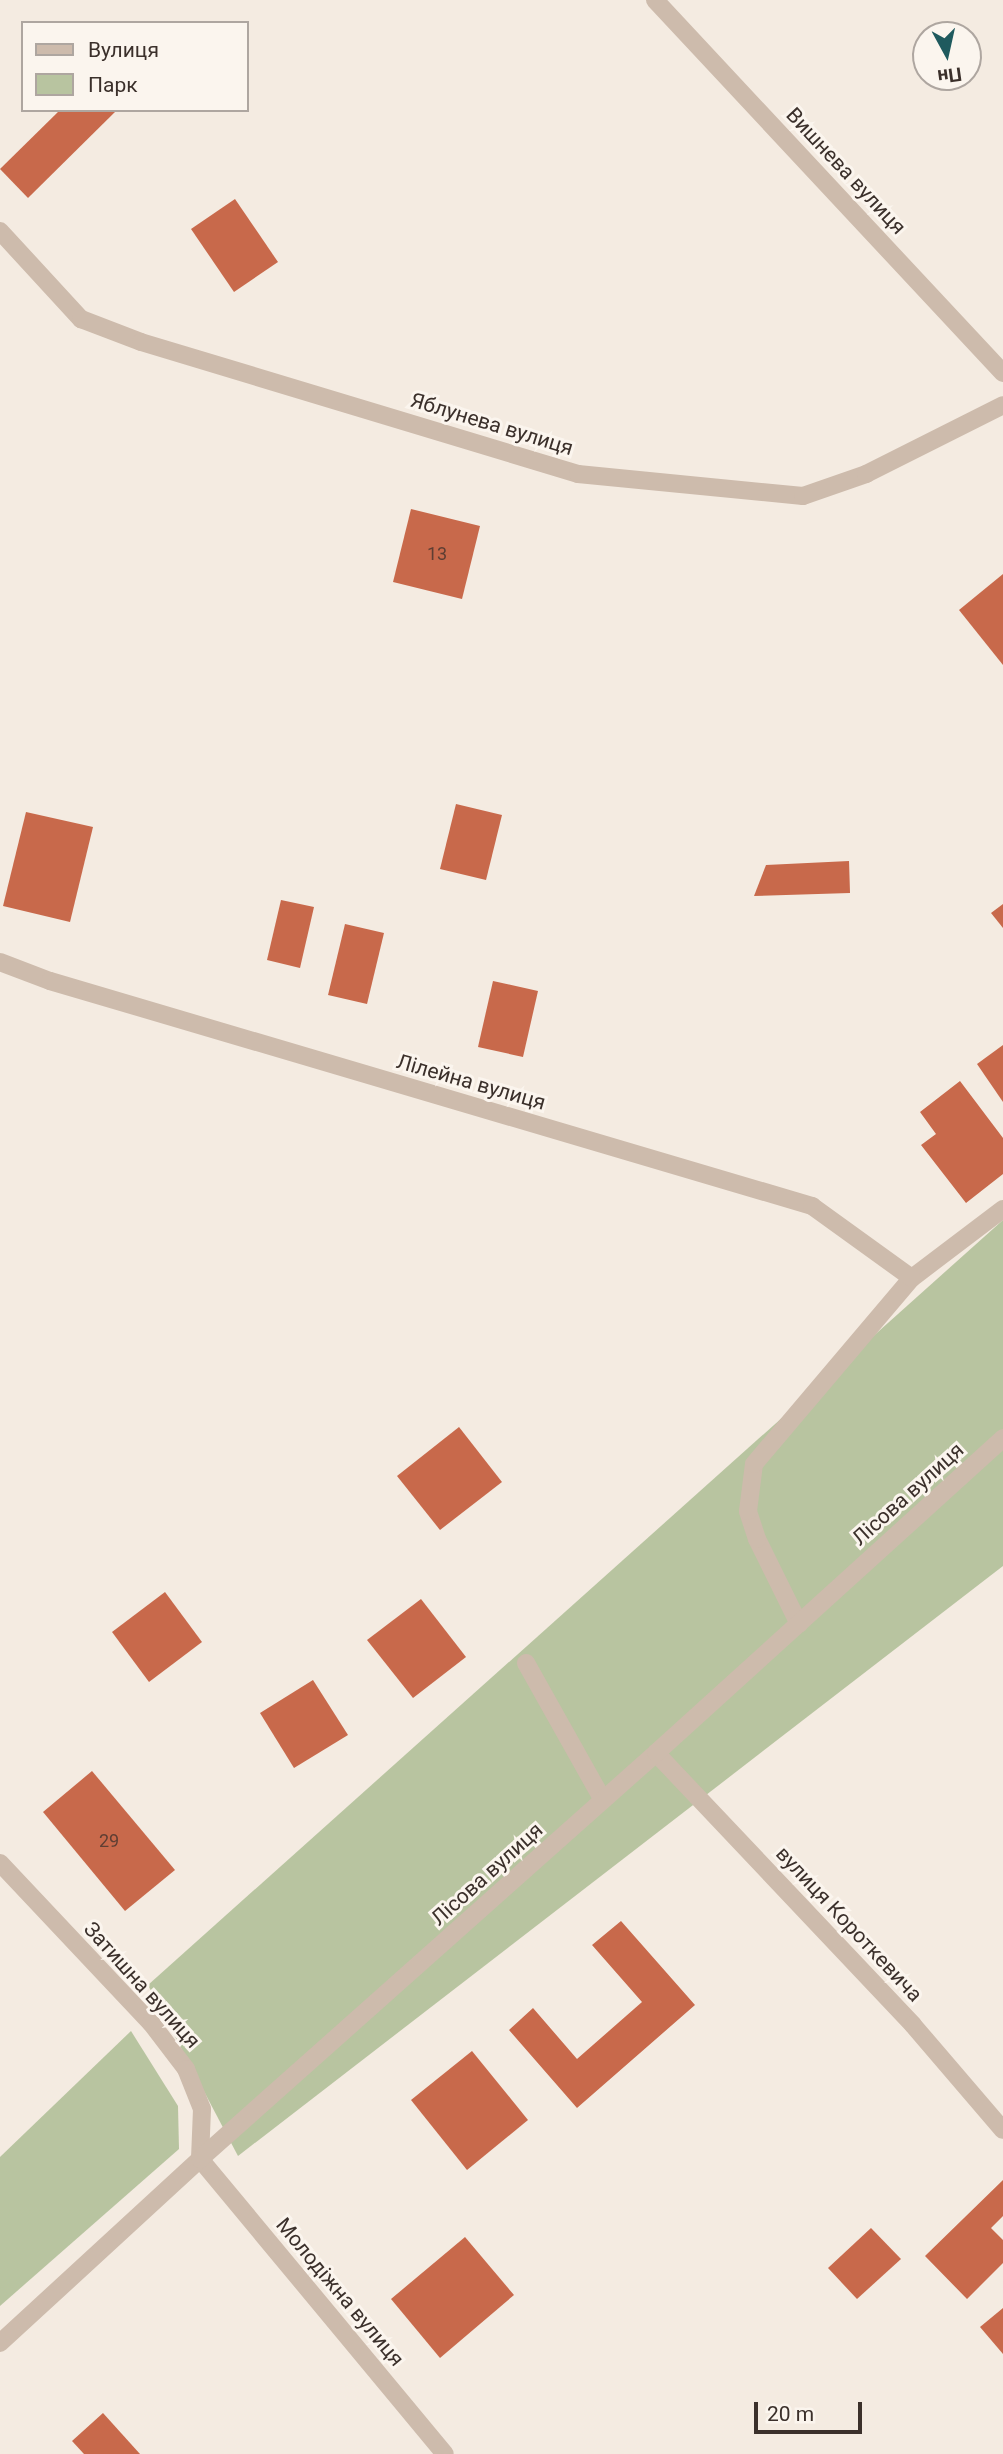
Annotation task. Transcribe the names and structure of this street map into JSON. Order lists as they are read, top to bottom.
{
  "streets": {
    "street": [
      "Вишнева вулиця",
      "Яблунева вулиця",
      "Лілейна вулиця",
      "Лісова вулиця",
      "вулиця Короткевича",
      "Затишна вулиця",
      "Молодіжна вулиця"
    ]
  },
  "crossings": [
    ["Лісова вулиця", "вулиця Короткевича"],
    ["Лісова вулиця", "Затишна вулиця"],
    ["Лісова вулиця", "Молодіжна вулиця"],
    ["Затишна вулиця", "Молодіжна вулиця"]
  ],
  "house_numbers": ["13", "29"],
  "legend": ["Вулиця", "Парк"],
  "scale_bar": "20 m",
  "north": "bottom"
}
